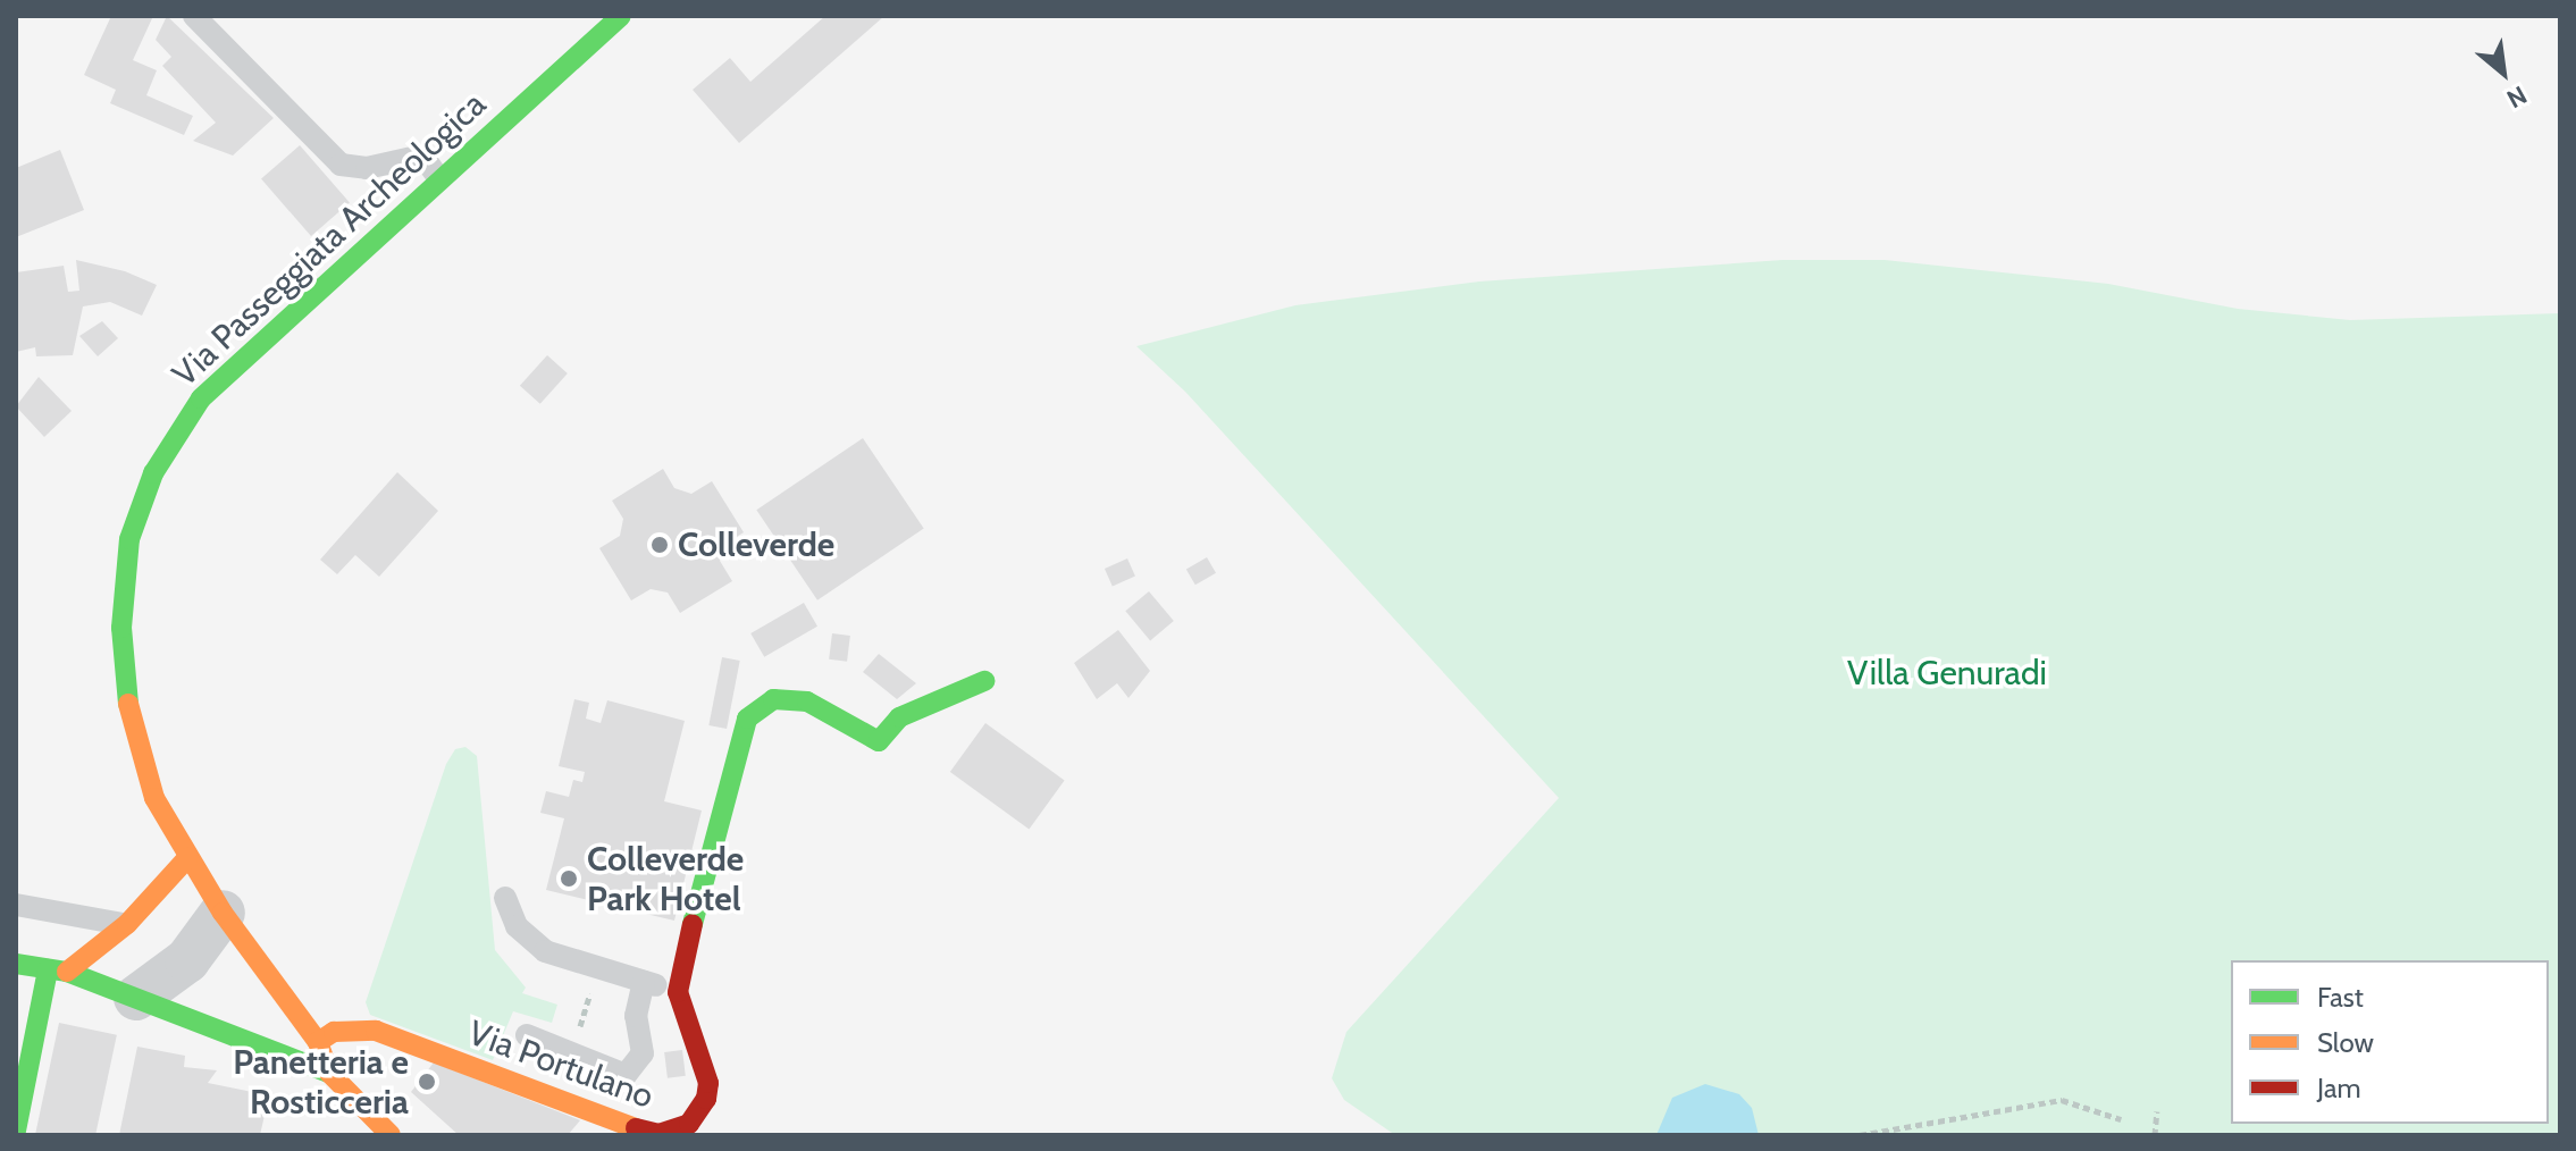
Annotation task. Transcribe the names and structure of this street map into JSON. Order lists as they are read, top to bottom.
{
  "streets": {
    "street": ["Via Passeggiata Archeologica", "Via Portulano"]
  },
  "crossings": [
    ["Via Passeggiata Archeologica", "Via Portulano"]
  ],
  "parks": ["Villa Genuradi"],
  "places": ["Colleverde", "Colleverde Park Hotel", "Panetteria e Rosticceria"],
  "legend": ["Fast", "Slow", "Jam"],
  "north": "bottom right"
}
